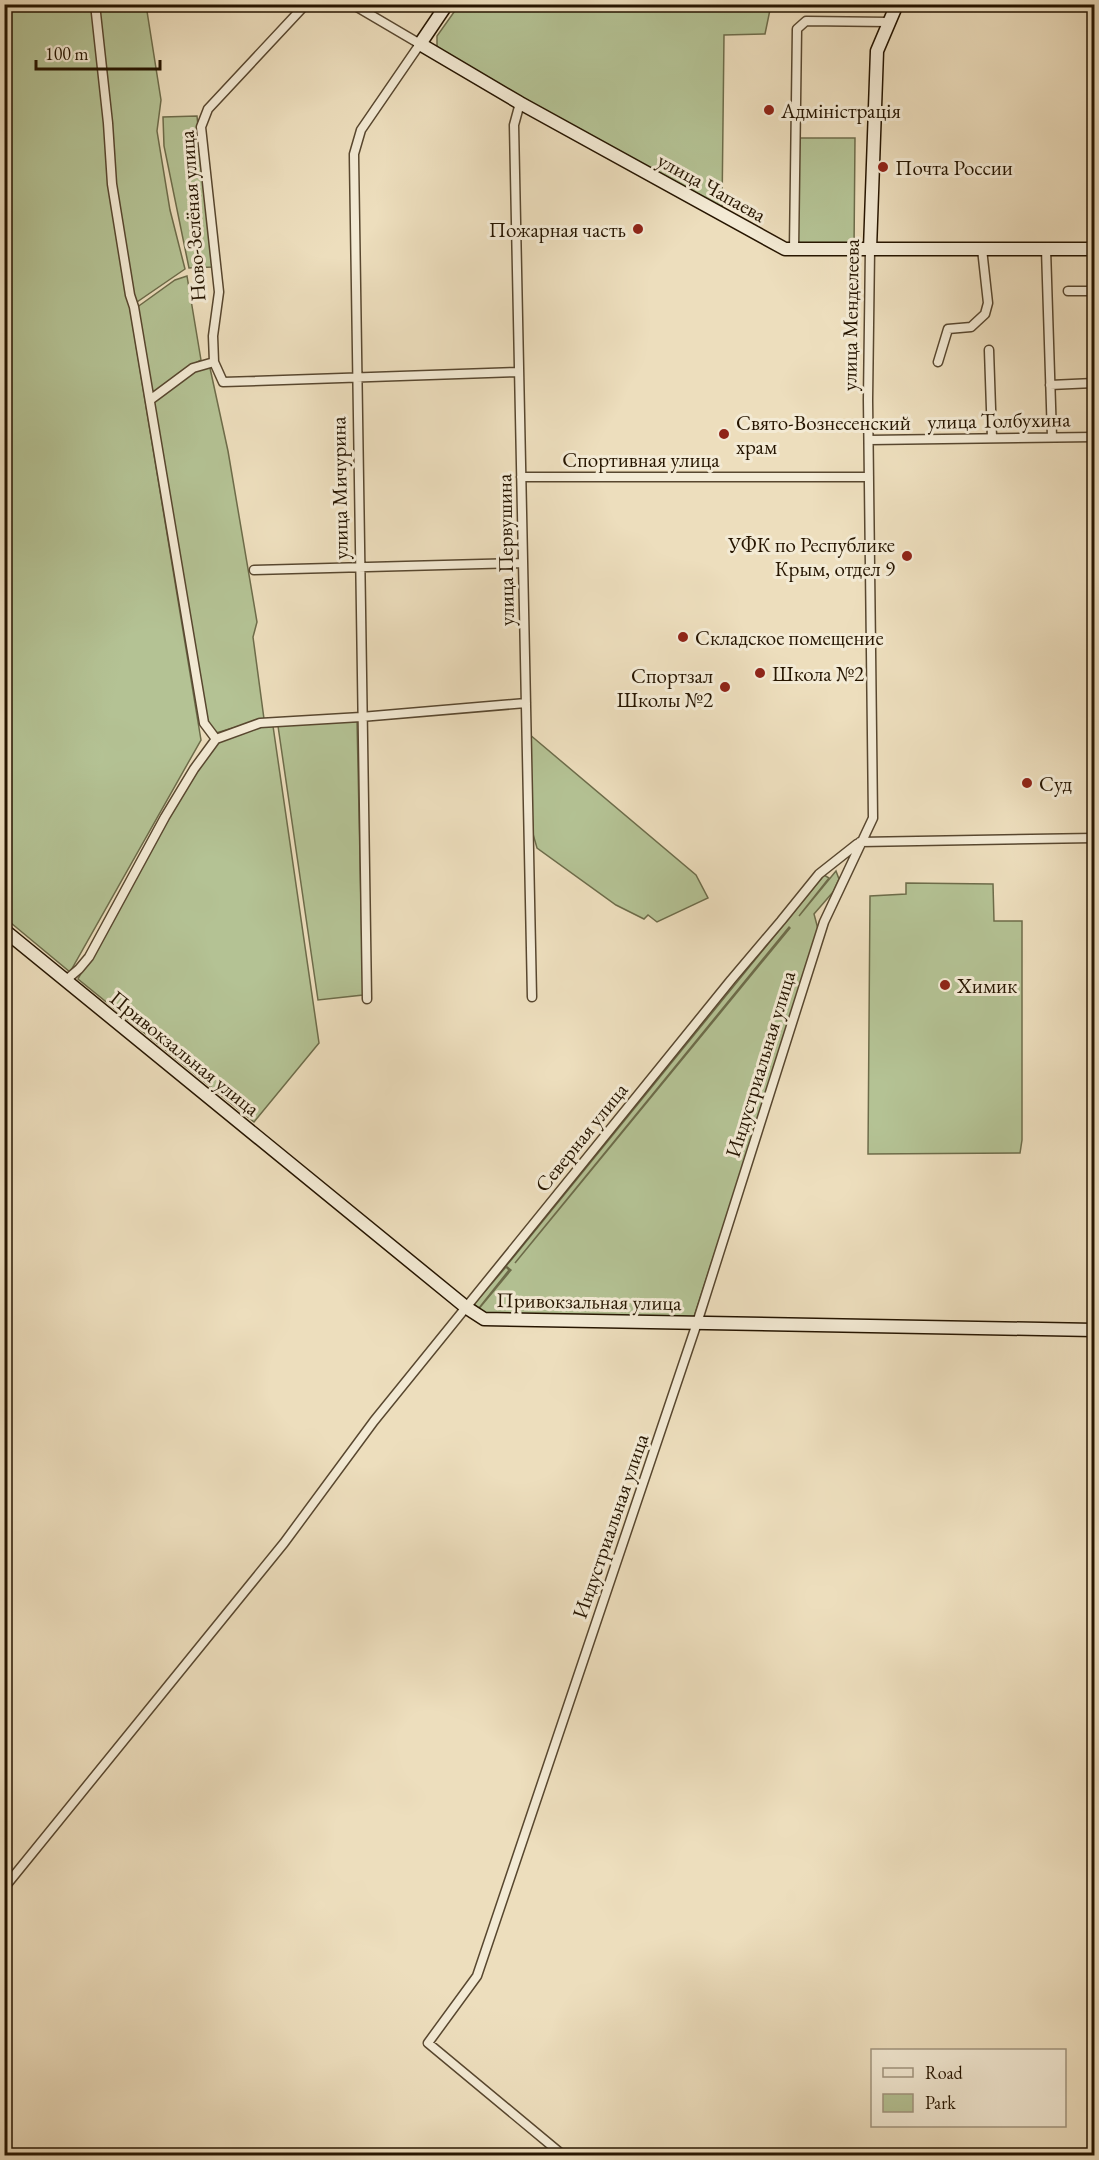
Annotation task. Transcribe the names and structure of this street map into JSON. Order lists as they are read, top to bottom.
{
  "streets": {
    "main road": [
      "улица Чапаева",
      "улица Менделеева",
      "улица Мичурина",
      "Привокзальная улица"
    ],
    "street": [
      "Ново-Зелёная улица",
      "улица Толбухина",
      "Спортивная улица",
      "улица Первушина",
      "Индустриальная улица",
      "Северная улица"
    ]
  },
  "crossings": [
    ["улица Чапаева", "улица Менделеева"],
    ["улица Чапаева", "улица Мичурина"],
    ["улица Чапаева", "улица Первушина"],
    ["улица Менделеева", "улица Толбухина"],
    ["улица Менделеева", "Спортивная улица"],
    ["улица Менделеева", "Индустриальная улица"],
    ["улица Менделеева", "Северная улица"],
    ["Спортивная улица", "улица Первушина"],
    ["Привокзальная улица", "Индустриальная улица"],
    ["Привокзальная улица", "Северная улица"],
    ["Индустриальная улица", "Северная улица"]
  ],
  "places": [
    "Адміністрація",
    "Почта России",
    "Пожарная часть",
    "Свято-Вознесенский храм",
    "УФК по Республике Крым, отдел 9",
    "Складское помещение",
    "Школа №2",
    "Спортзал Школы №2",
    "Суд",
    "Химик"
  ],
  "legend": ["Road", "Park"],
  "scale_bar": "100 m"
}
